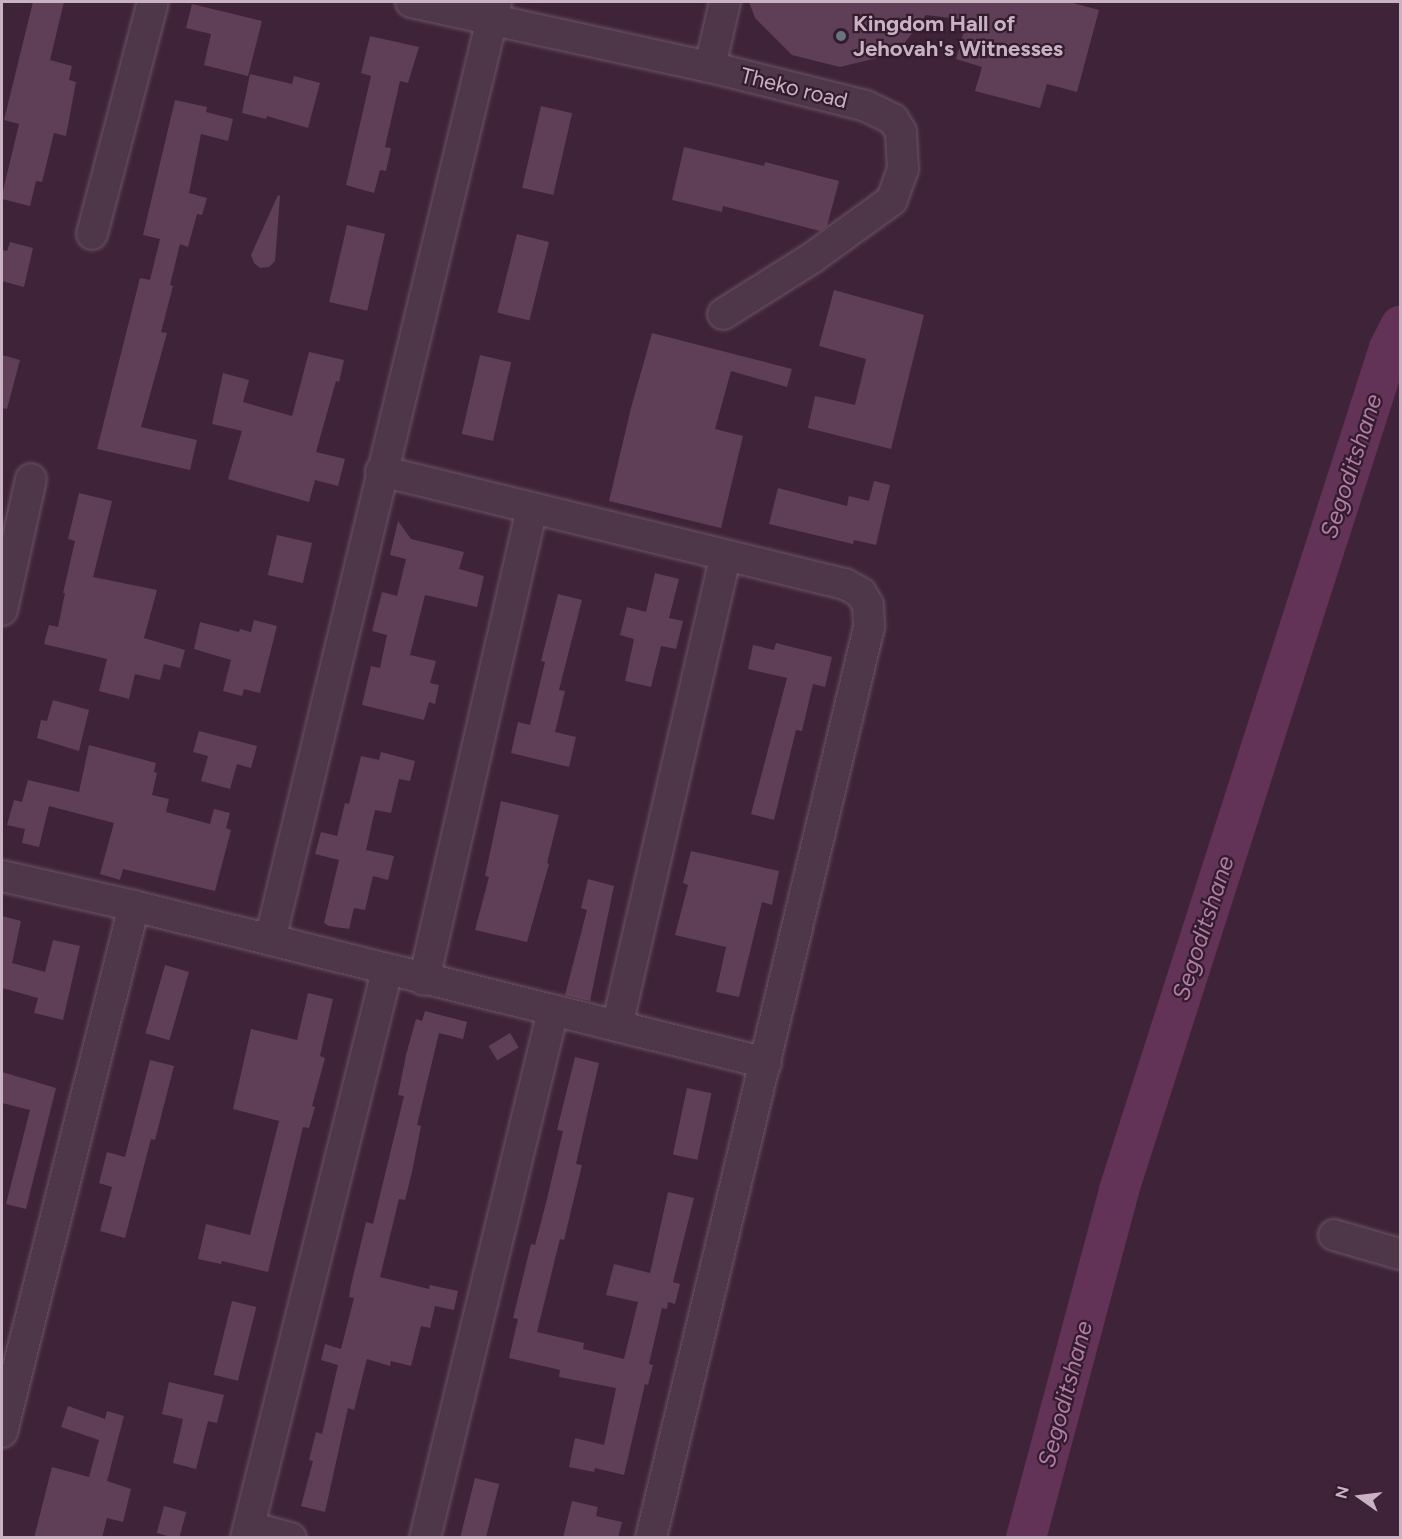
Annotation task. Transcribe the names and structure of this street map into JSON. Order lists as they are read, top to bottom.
{
  "streets": {
    "street": ["Theko road"]
  },
  "water": ["Segoditshane"],
  "places": ["Kingdom Hall of Jehovah's Witnesses"],
  "north": "left"
}
